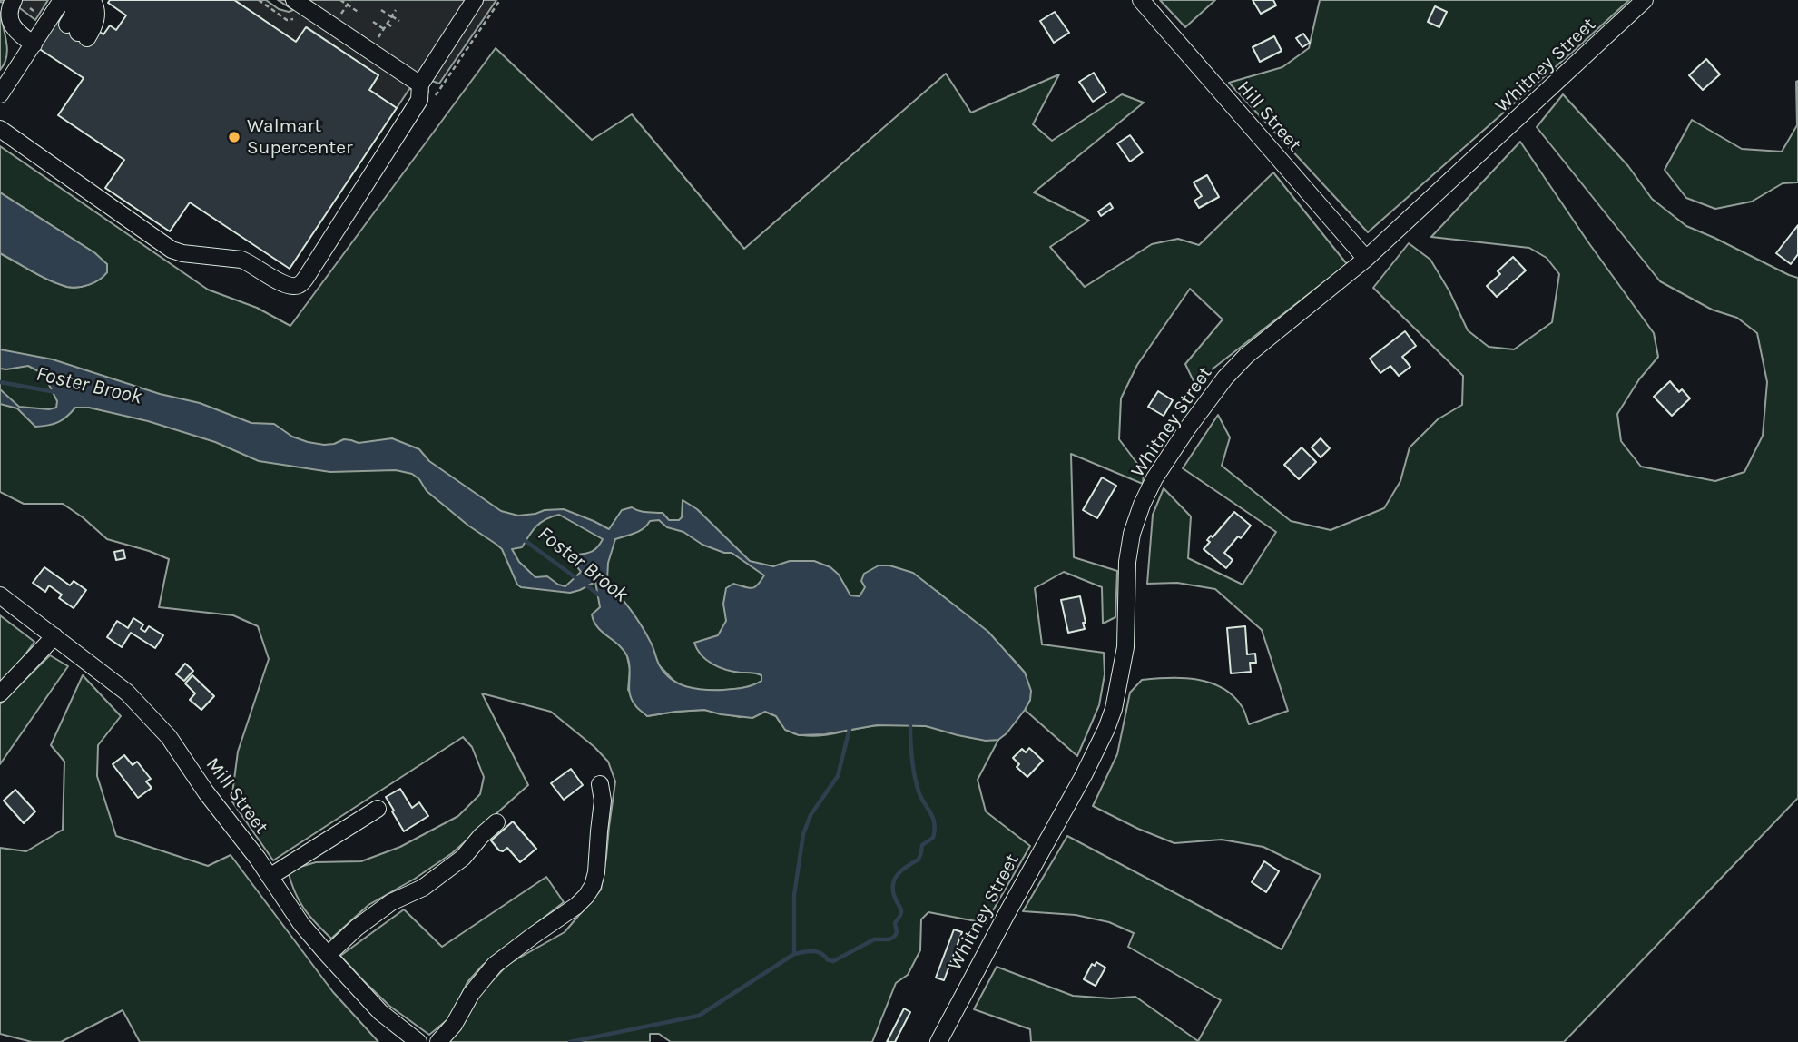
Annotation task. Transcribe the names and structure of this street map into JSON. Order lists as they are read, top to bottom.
{
  "streets": {
    "street": ["Whitney Street", "Hill Street", "Mill Street"]
  },
  "crossings": [
    ["Whitney Street", "Hill Street"]
  ],
  "water": ["Foster Brook"],
  "places": ["Walmart Supercenter"]
}
